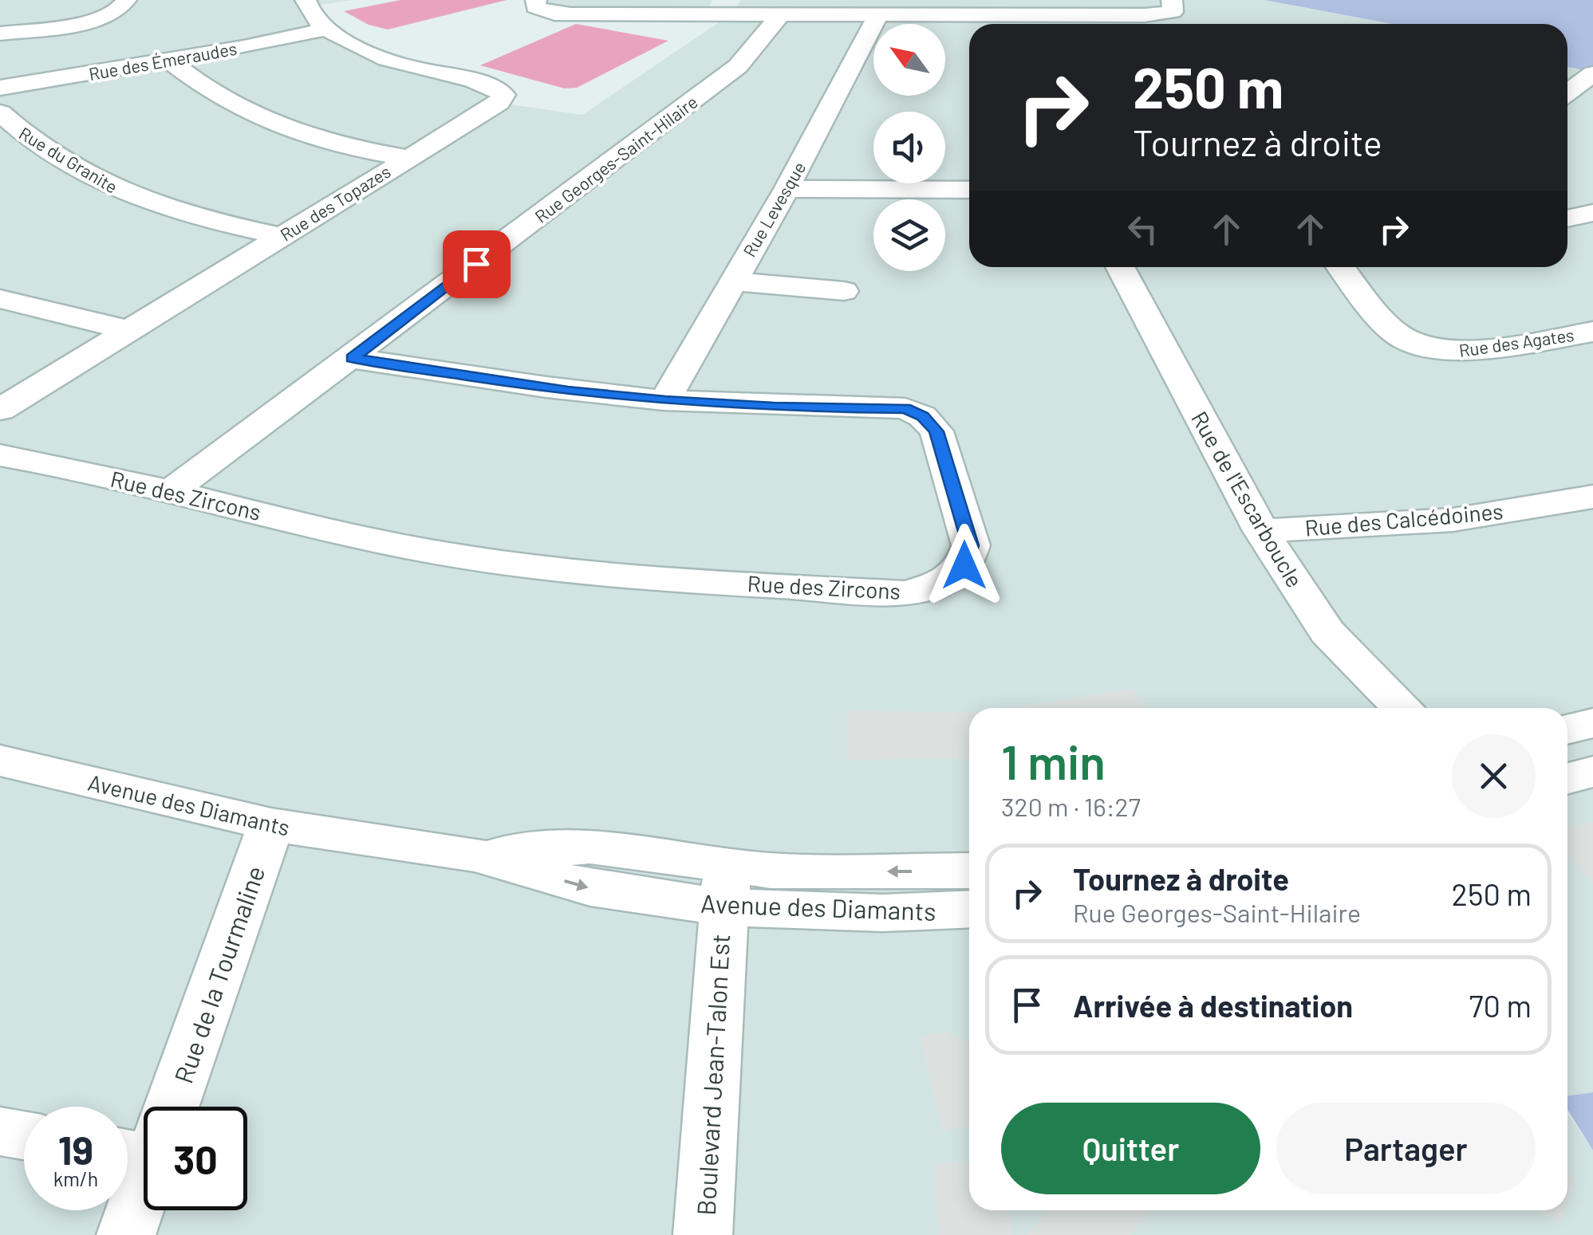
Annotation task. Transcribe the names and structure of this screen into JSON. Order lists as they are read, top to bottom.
{
  "streets": {
    "street": [
      "Rue des Émeraudes",
      "Rue Georges-Saint-Hilaire",
      "Rue du Granite",
      "Rue des Topazes",
      "Rue Levesque",
      "Rue des Agates",
      "Rue des Zircons",
      "Rue de l'Escarboucle",
      "Rue des Calcédoines",
      "Avenue des Diamants",
      "Rue de la Tourmaline",
      "Boulevard Jean-Talon Est"
    ]
  },
  "crossings": [
    ["Rue des Émeraudes", "Rue des Topazes"],
    ["Rue Georges-Saint-Hilaire", "Rue des Zircons"],
    ["Rue du Granite", "Rue des Topazes"],
    ["Rue Levesque", "Rue des Zircons"],
    ["Rue de l'Escarboucle", "Rue des Calcédoines"],
    ["Avenue des Diamants", "Rue de la Tourmaline"],
    ["Avenue des Diamants", "Boulevard Jean-Talon Est"]
  ],
  "north": "top left",
  "page": {
    "turn": ["250 m", "Tournez à droite"],
    "heading": ["1 min", "320 m · 16:27"],
    "list": [
      {
        "name": "Tournez à droite",
        "note": "Rue Georges-Saint-Hilaire",
        "value": "250 m"
      },
      {
        "name": "Arrivée à destination",
        "value": "70 m"
      }
    ],
    "buttons": ["Quitter", "Partager"],
    "speed": "19 km/h",
    "limit": "30"
  }
}
